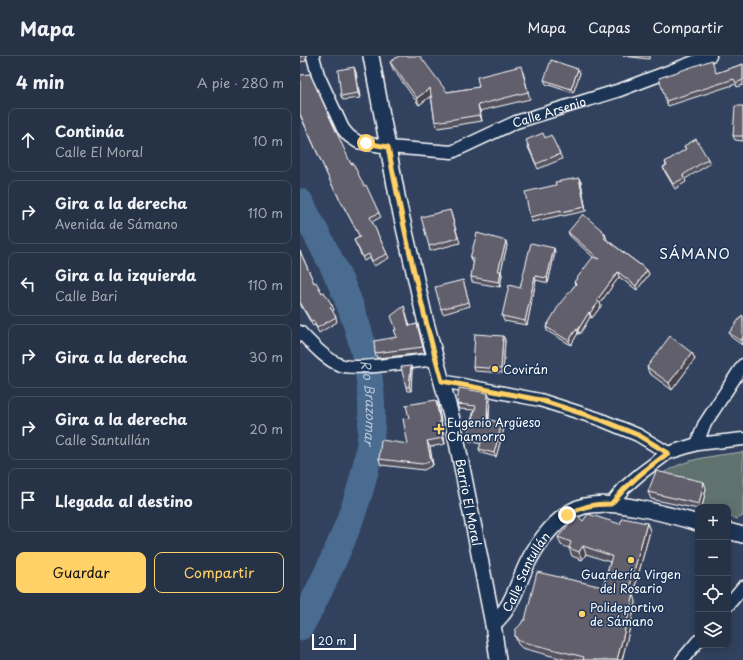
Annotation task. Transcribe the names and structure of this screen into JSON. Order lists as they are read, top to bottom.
{
  "streets": {
    "street": ["Calle Arsenio", "Barrio El Moral", "Calle Santullán"]
  },
  "crossings": [
    ["Calle Arsenio", "Barrio El Moral"],
    ["Barrio El Moral", "Calle Santullán"]
  ],
  "districts": ["SÁMANO"],
  "water": ["Río Brazomar"],
  "places": {
    "other": ["Covirán", "Guardería Virgen del Rosario", "Polideportivo de Sámano"],
    "health": ["Eugenio Argüeso Chamorro"]
  },
  "scale_bar": "20 m",
  "page": {
    "header": "Mapa",
    "nav": ["Mapa", "Capas", "Compartir"],
    "heading": ["4 min", "A pie · 280 m"],
    "list": [
      ["Continúa", "Calle El Moral", "10 m"],
      ["Gira a la derecha", "Avenida de Sámano", "110 m"],
      ["Gira a la izquierda", "Calle Bari", "110 m"],
      ["Gira a la derecha", "30 m"],
      ["Gira a la derecha", "Calle Santullán", "20 m"],
      "Llegada al destino"
    ],
    "map_buttons": ["+", "−"],
    "buttons": ["Guardar", "Compartir"],
    "scale": "20 m"
  }
}
